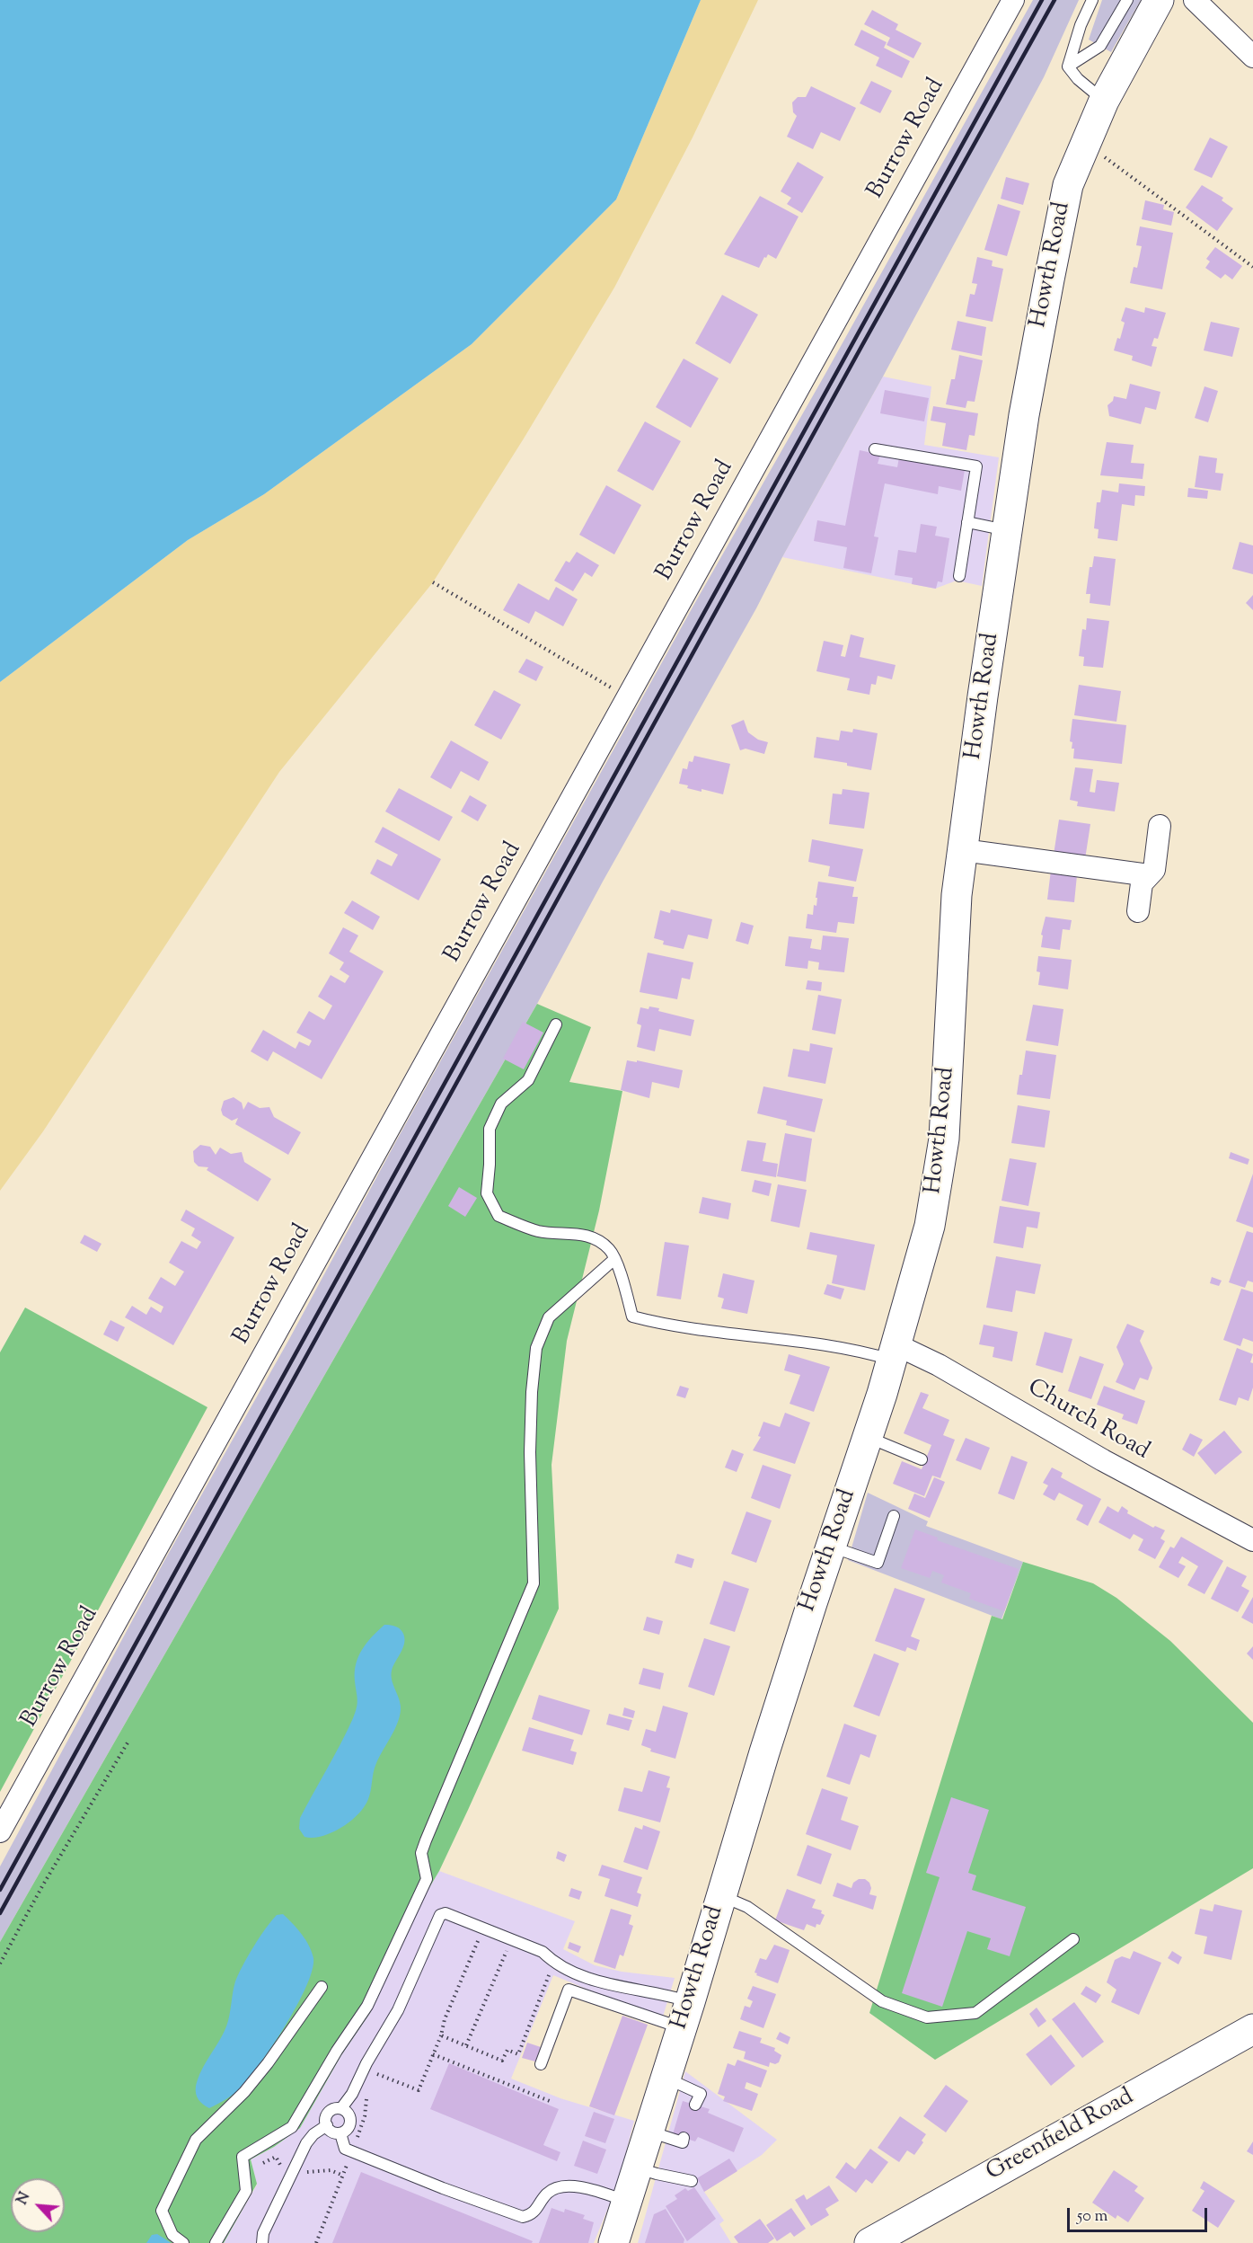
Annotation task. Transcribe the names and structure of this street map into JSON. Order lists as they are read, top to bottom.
{
  "streets": {
    "main road": ["Howth Road", "Greenfield Road"],
    "street": ["Burrow Road", "Church Road"]
  },
  "crossings": [
    ["Howth Road", "Church Road"]
  ],
  "scale_bar": "50 m",
  "north": "top left"
}
